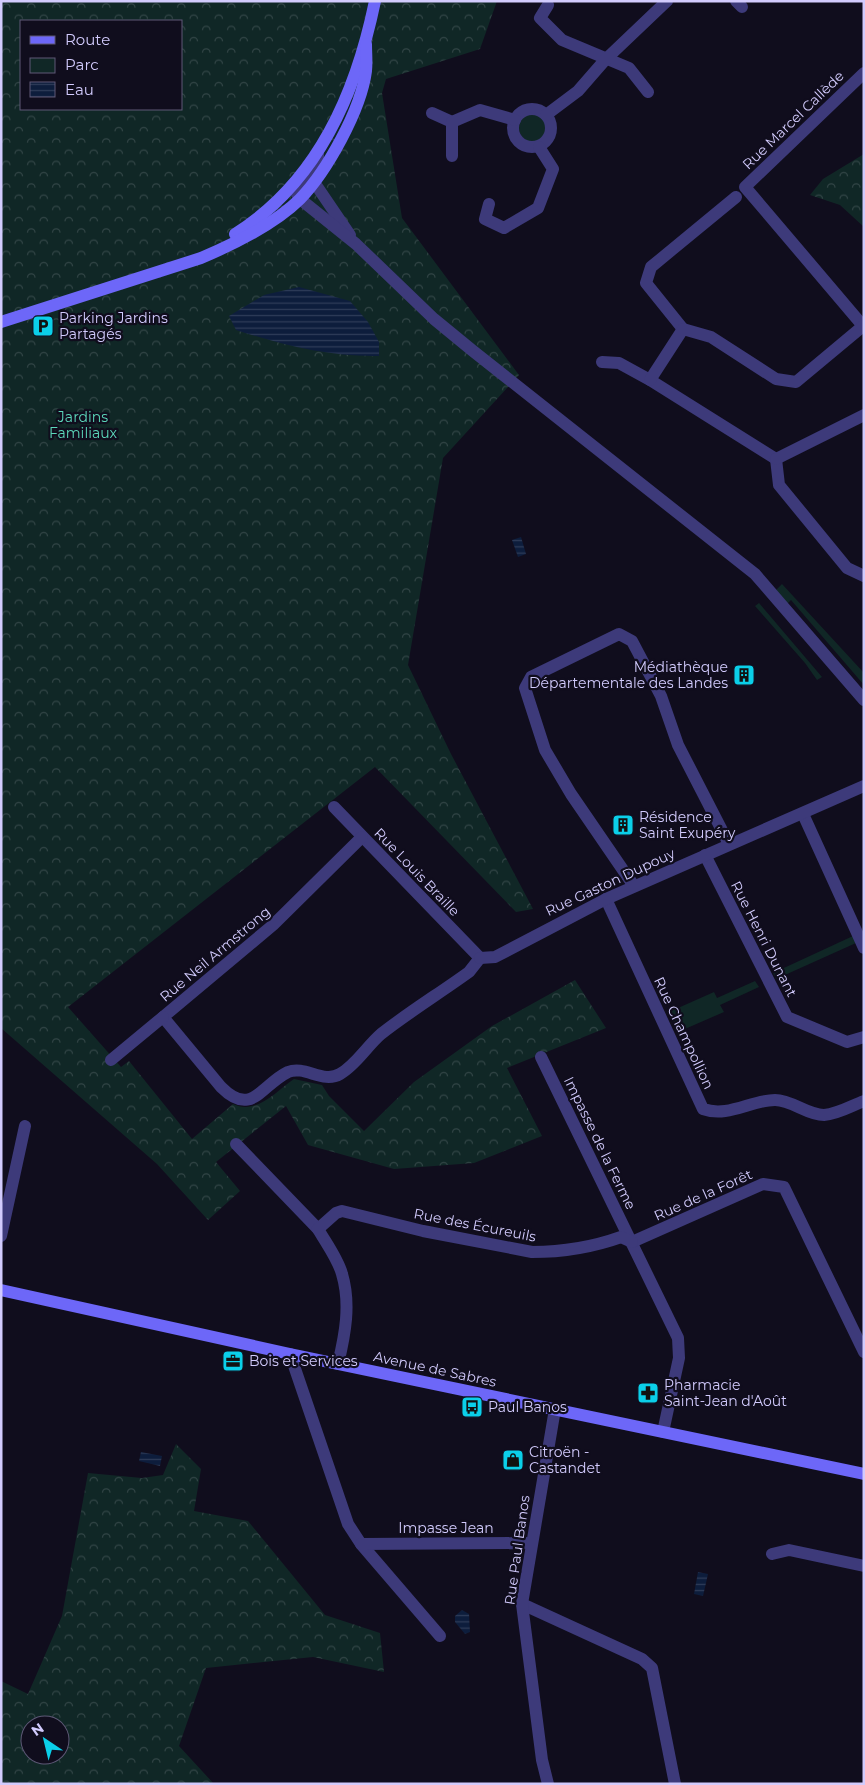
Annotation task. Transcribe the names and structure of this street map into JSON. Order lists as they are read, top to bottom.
{
  "streets": {
    "main road": ["Avenue de Sabres"],
    "street": [
      "Rue Marcel Callède",
      "Rue Louis Braille",
      "Rue Gaston Dupouy",
      "Rue Henri Dunant",
      "Rue Neil Armstrong",
      "Rue Champollion",
      "Impasse de la Ferme",
      "Rue de la Forêt",
      "Rue des Écureuils",
      "Impasse Jean",
      "Rue Paul Banos"
    ]
  },
  "crossings": [
    ["Rue Louis Braille", "Rue Gaston Dupouy"],
    ["Rue Louis Braille", "Rue Neil Armstrong"],
    ["Rue Gaston Dupouy", "Rue Henri Dunant"],
    ["Rue Gaston Dupouy", "Rue Neil Armstrong"],
    ["Rue Gaston Dupouy", "Rue Champollion"],
    ["Impasse de la Ferme", "Rue de la Forêt"],
    ["Impasse de la Ferme", "Rue des Écureuils"],
    ["Impasse de la Ferme", "Avenue de Sabres"],
    ["Rue de la Forêt", "Rue des Écureuils"],
    ["Avenue de Sabres", "Rue Paul Banos"],
    ["Impasse Jean", "Rue Paul Banos"]
  ],
  "parks": ["Jardins Familiaux"],
  "places": {
    "parking": ["Parking Jardins Partagés"],
    "building": ["Médiathèque Départementale des Landes", "Résidence Saint Exupéry"],
    "office": ["Bois et Services"],
    "pharmacy": ["Pharmacie Saint-Jean d'Août"],
    "bus stop": ["Paul Banos"],
    "shop": ["Citroën - Castandet"]
  },
  "legend": ["Route", "Parc", "Eau"],
  "north": "top left"
}
